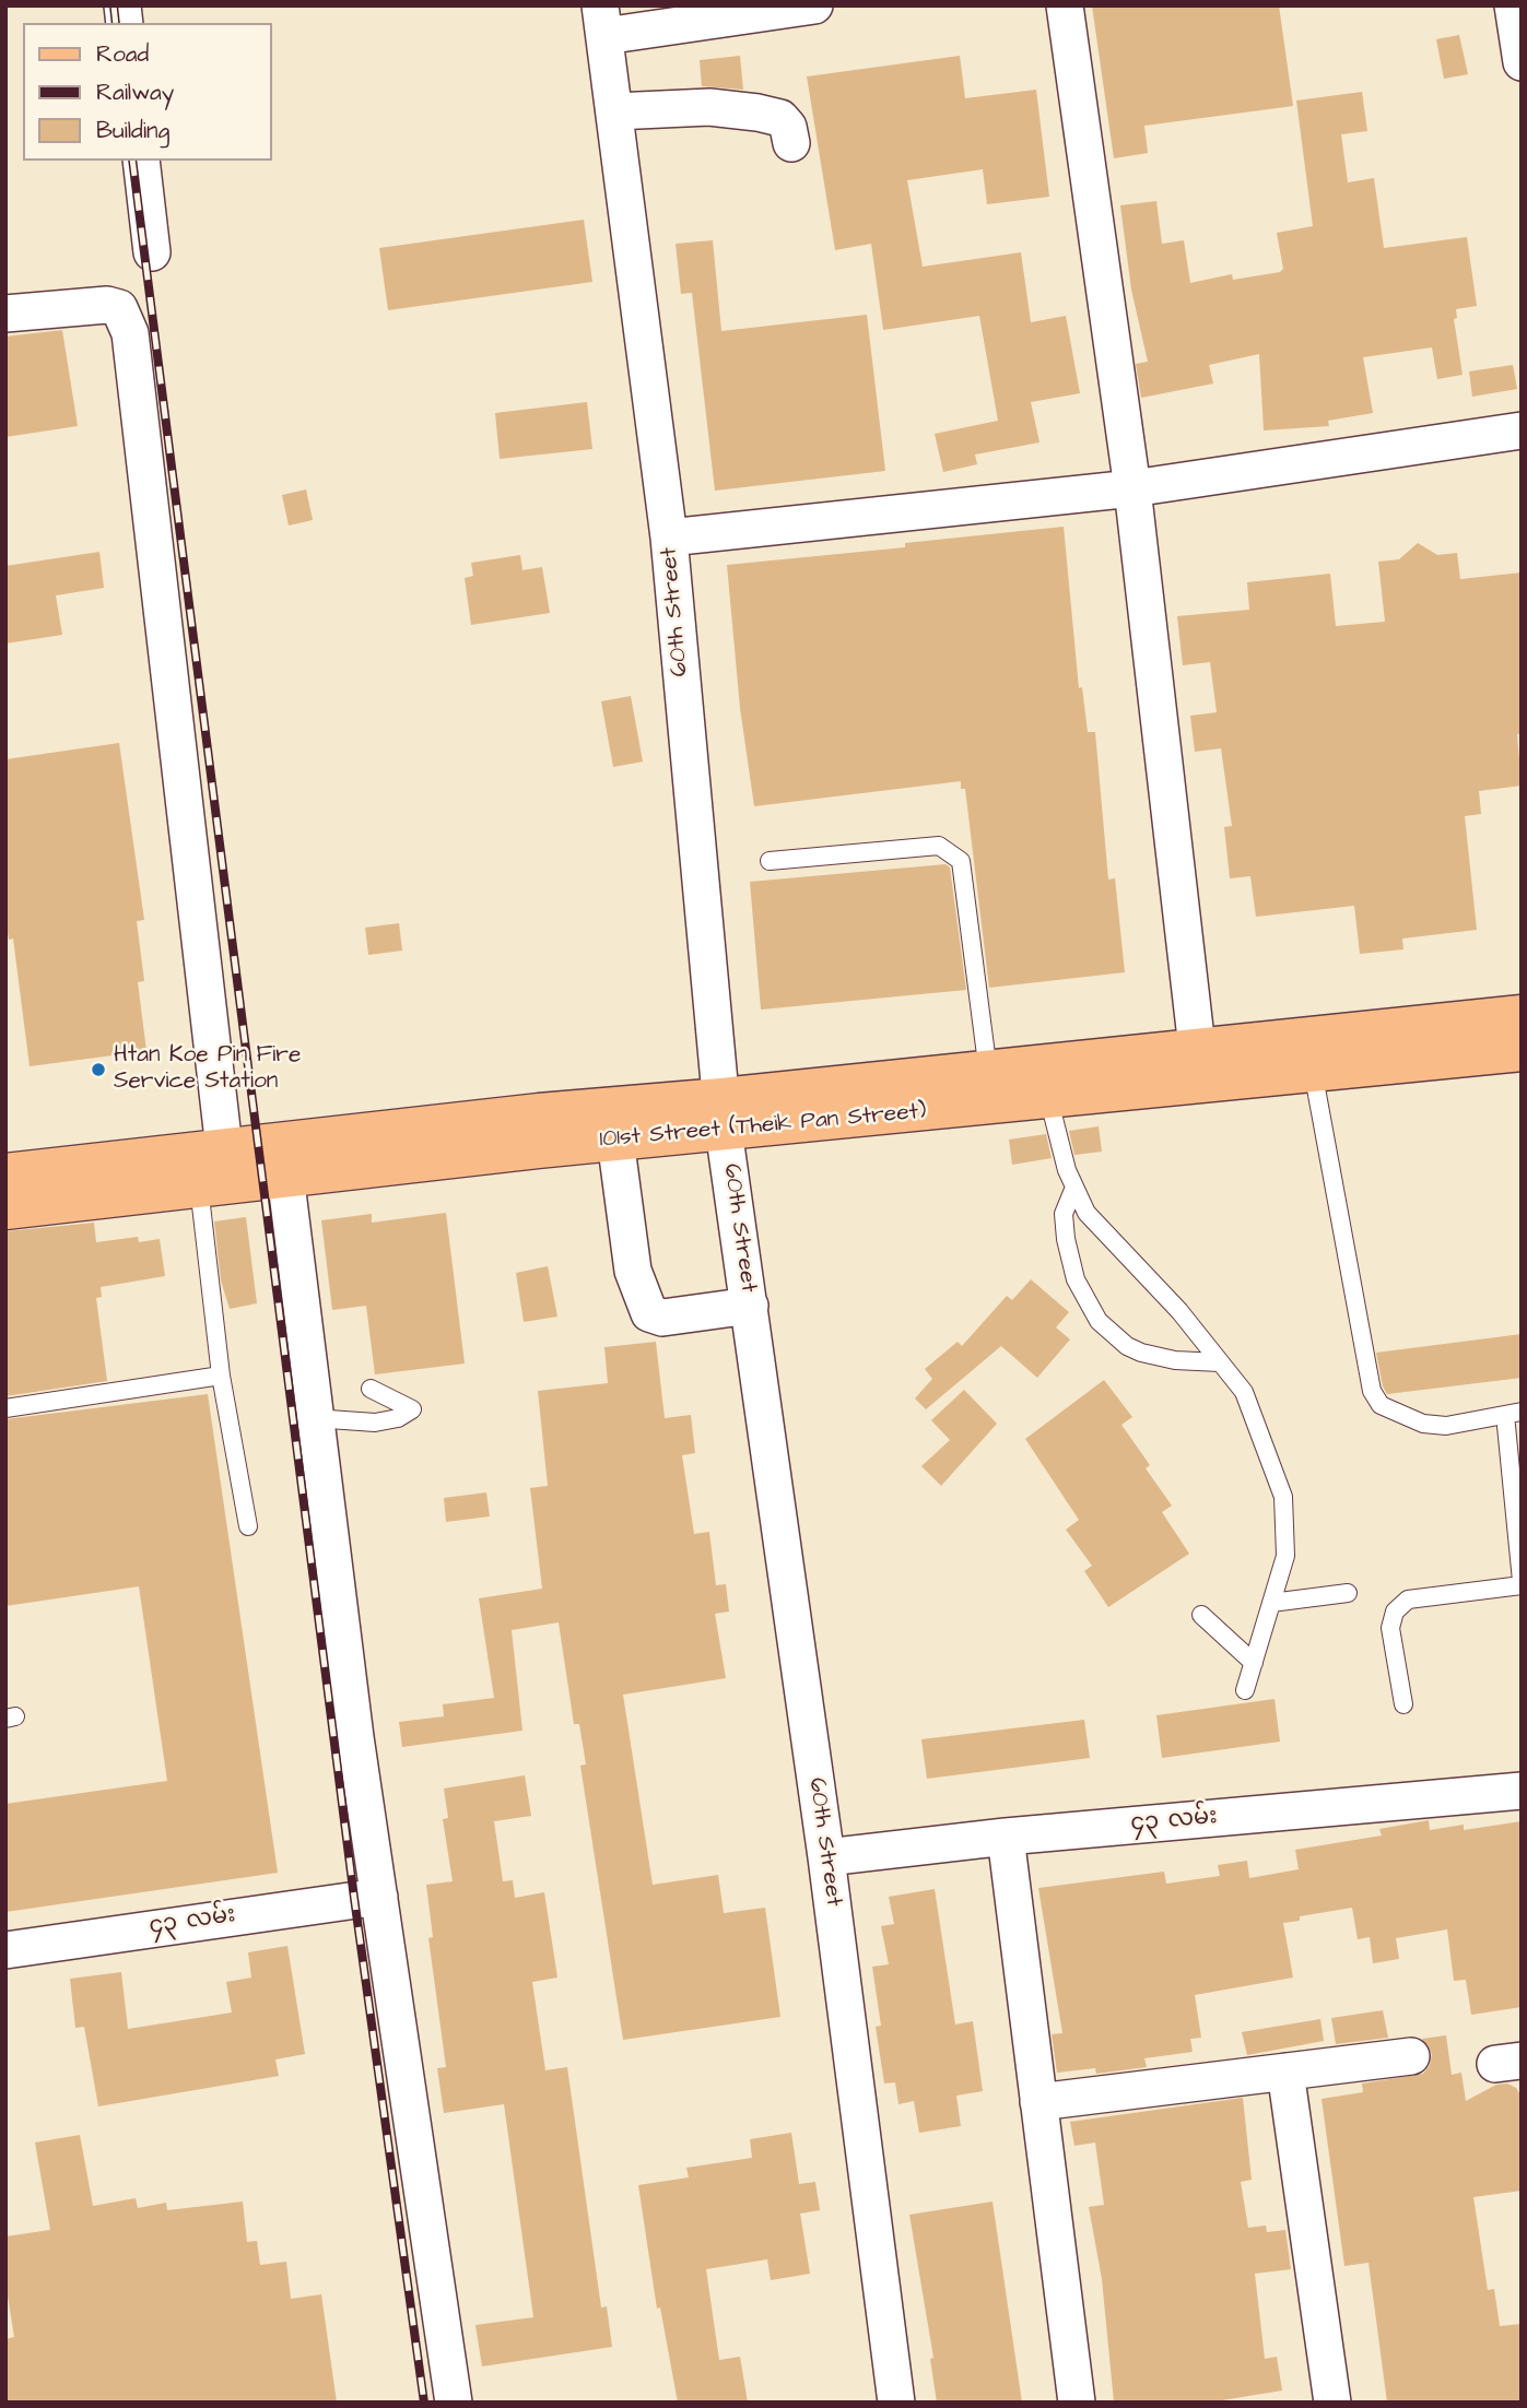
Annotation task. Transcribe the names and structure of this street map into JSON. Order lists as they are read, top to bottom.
{
  "streets": {
    "main road": ["101st Street (Theik Pan Street)"],
    "street": ["60th Street", "၄၃ လမ်း"]
  },
  "crossings": [
    ["60th Street", "101st Street (Theik Pan Street)"],
    ["60th Street", "၄၃ လမ်း"]
  ],
  "places": ["Htan Koe Pin Fire Service Station"],
  "legend": ["Road", "Railway", "Building"]
}
